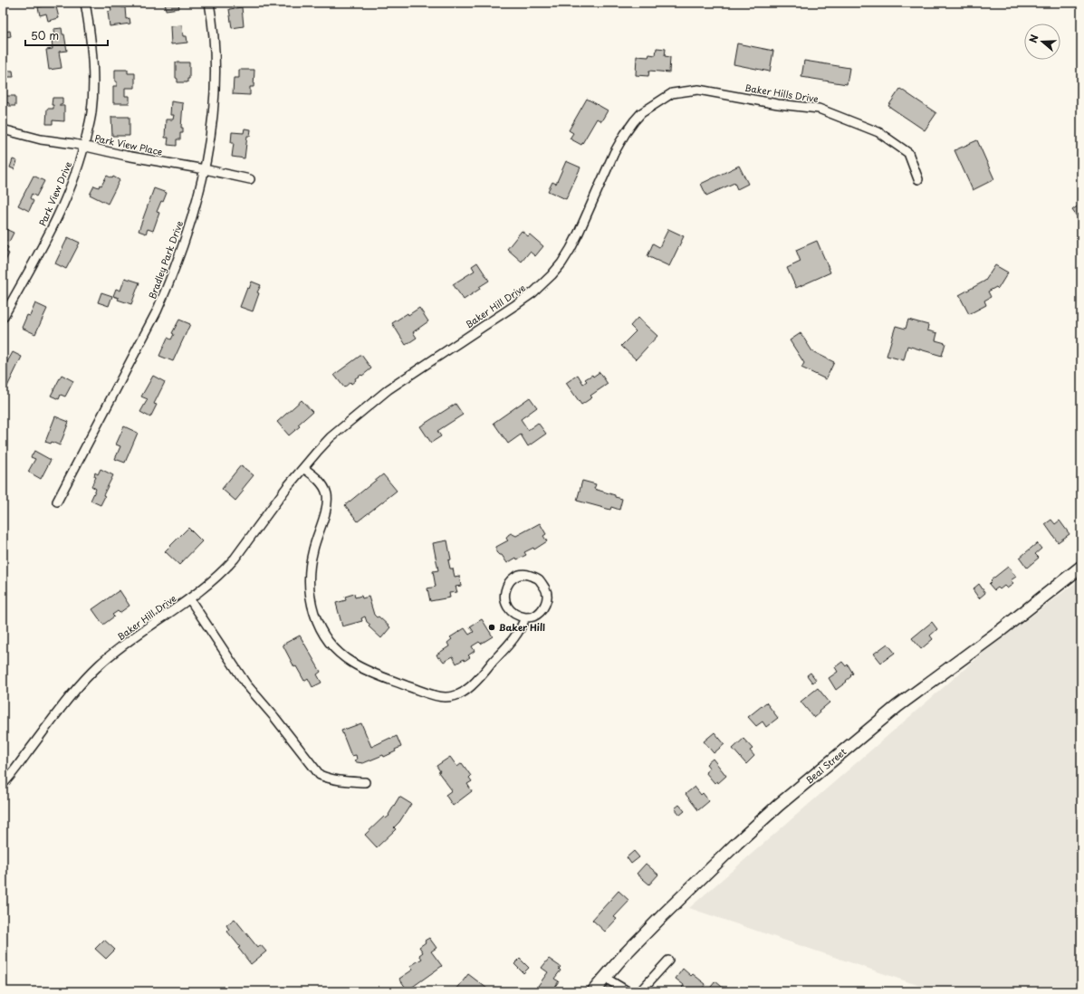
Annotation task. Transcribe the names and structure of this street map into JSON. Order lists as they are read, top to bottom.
{
  "streets": {
    "street": [
      "Baker Hills Drive",
      "Park View Place",
      "Park View Drive",
      "Bradley Park Drive",
      "Baker Hill Drive",
      "Beal Street"
    ]
  },
  "crossings": [
    ["Baker Hills Drive", "Baker Hill Drive"],
    ["Park View Place", "Park View Drive"],
    ["Park View Place", "Bradley Park Drive"]
  ],
  "places": ["Baker Hill"],
  "scale_bar": "50 m",
  "north": "left"
}
